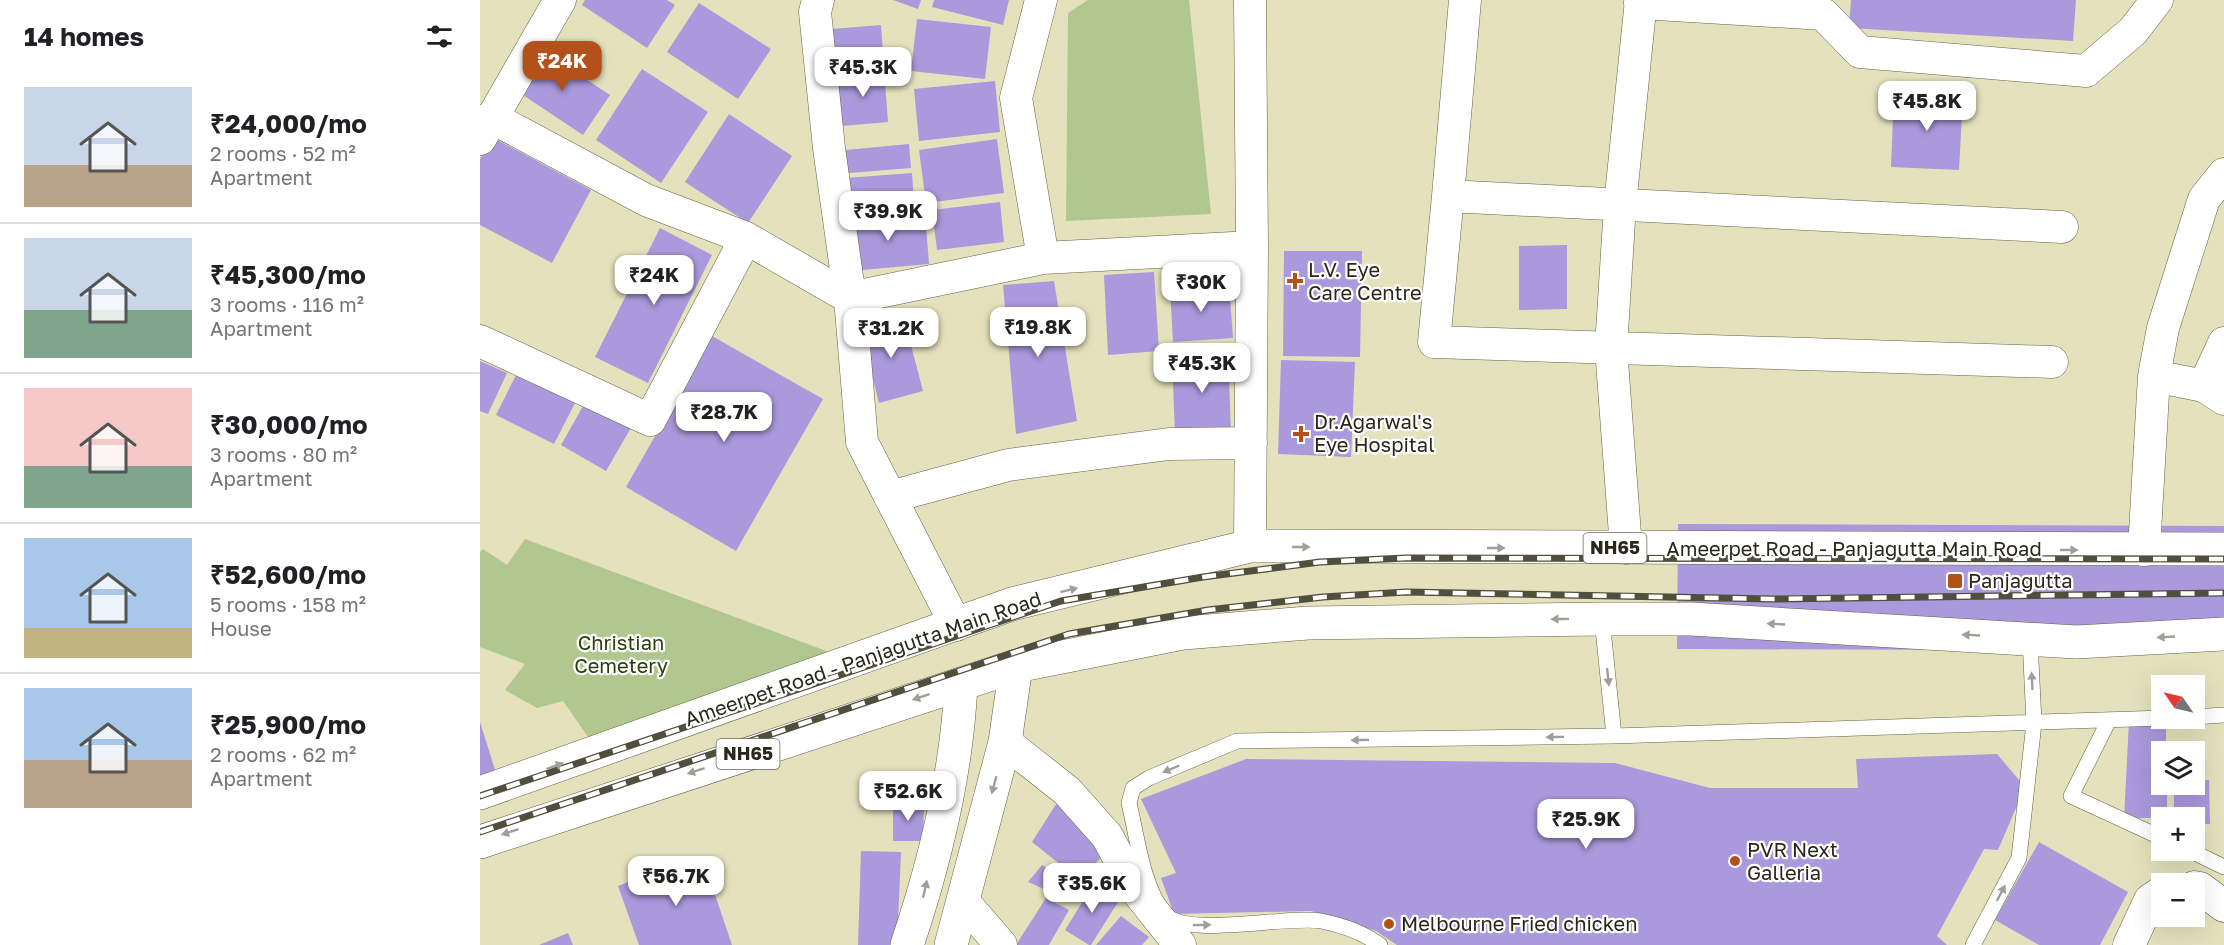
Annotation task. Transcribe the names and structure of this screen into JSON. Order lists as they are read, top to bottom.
{
  "streets": {
    "main road": ["NH65", "Ameerpet Road - Panjagutta Main Road"]
  },
  "parks": ["Christian Cemetery"],
  "places": {
    "health": ["L.V. Eye Care Centre", "Dr.Agarwal's Eye Hospital"],
    "transit": ["Panjagutta"],
    "other": ["PVR Next Galleria", "Melbourne Fried chicken"]
  },
  "north": "top left",
  "page": {
    "heading": "14 homes",
    "price": [
      "₹24K",
      "₹45.3K",
      "₹45.8K",
      "₹39.9K",
      "₹24K",
      "₹30K",
      "₹19.8K",
      "₹31.2K",
      "₹45.3K",
      "₹28.7K",
      "₹52.6K",
      "₹25.9K",
      "₹56.7K",
      "₹35.6K"
    ],
    "list": [
      {
        "name": "₹24,000/mo",
        "note": "2 rooms · 52 m² · Apartment"
      },
      {
        "name": "₹45,300/mo",
        "note": "3 rooms · 116 m² · Apartment"
      },
      {
        "name": "₹30,000/mo",
        "note": "3 rooms · 80 m² · Apartment"
      },
      {
        "name": "₹52,600/mo",
        "note": "5 rooms · 158 m² · House"
      },
      {
        "name": "₹25,900/mo",
        "note": "2 rooms · 62 m² · Apartment"
      }
    ],
    "map_buttons": ["+", "−"]
  }
}
